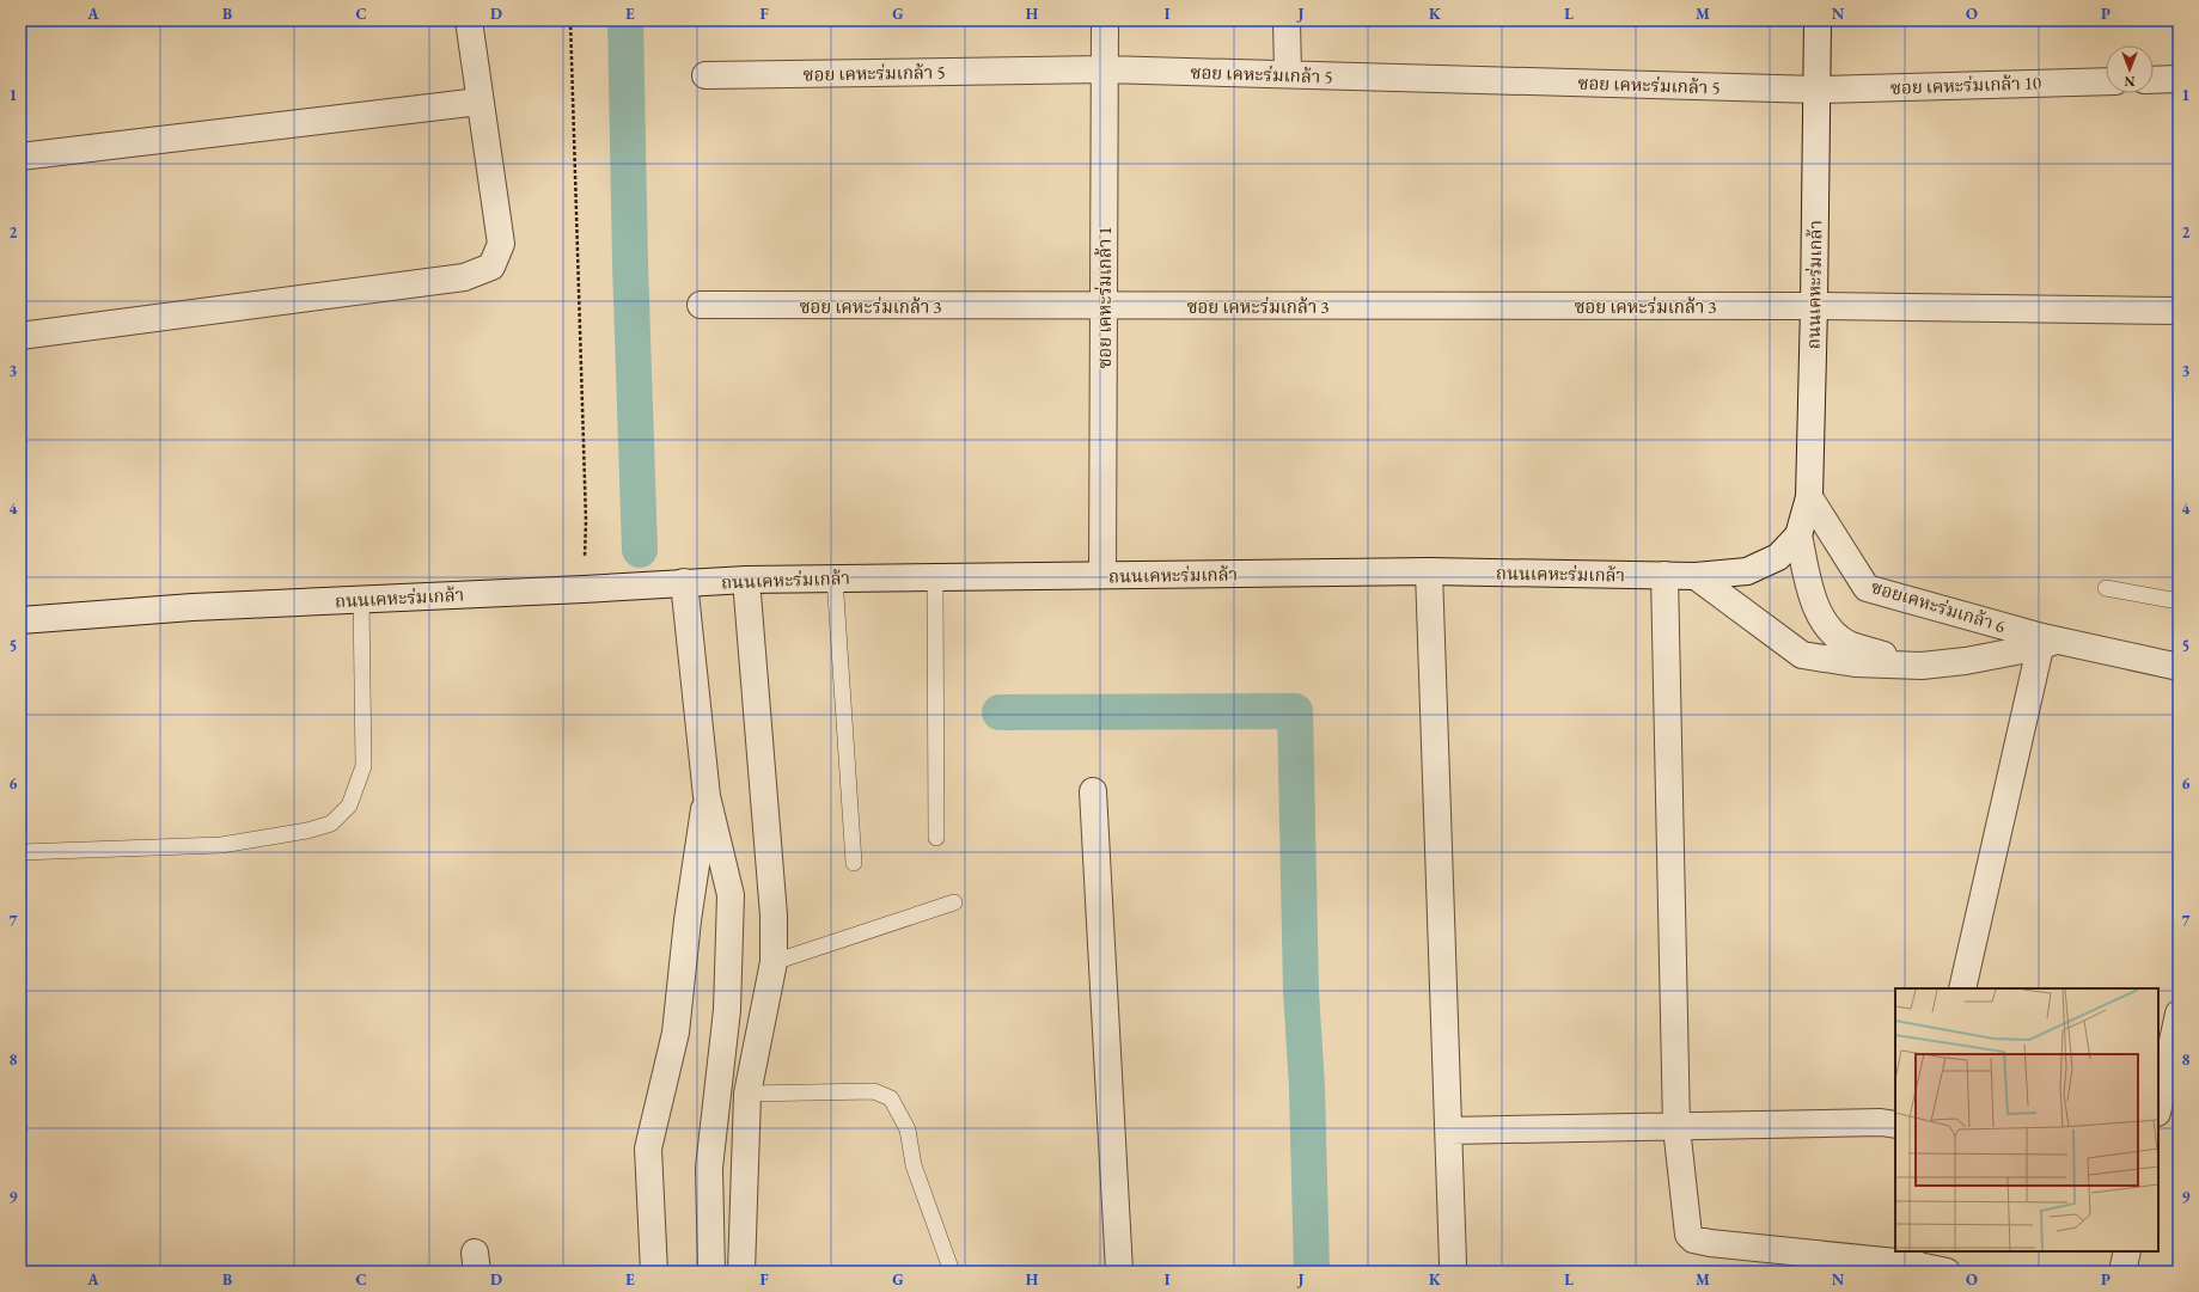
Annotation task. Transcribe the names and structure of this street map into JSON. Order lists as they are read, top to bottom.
{
  "streets": {
    "street": [
      "ซอย เคหะร่มเกล้า 5",
      "ซอย เคหะร่มเกล้า 10",
      "ถนนเคหะร่มเกล้า",
      "ซอย เคหะร่มเกล้า 1",
      "ซอย เคหะร่มเกล้า 3",
      "ซอยเคหะร่มเกล้า 6"
    ]
  },
  "crossings": [
    ["ซอย เคหะร่มเกล้า 5", "ซอย เคหะร่มเกล้า 10"],
    ["ซอย เคหะร่มเกล้า 5", "ถนนเคหะร่มเกล้า"],
    ["ซอย เคหะร่มเกล้า 5", "ซอย เคหะร่มเกล้า 1"],
    ["ซอย เคหะร่มเกล้า 10", "ถนนเคหะร่มเกล้า"],
    ["ถนนเคหะร่มเกล้า", "ซอย เคหะร่มเกล้า 1"],
    ["ถนนเคหะร่มเกล้า", "ซอย เคหะร่มเกล้า 3"],
    ["ถนนเคหะร่มเกล้า", "ซอยเคหะร่มเกล้า 6"],
    ["ซอย เคหะร่มเกล้า 1", "ซอย เคหะร่มเกล้า 3"]
  ],
  "north": "bottom",
  "grid": {
    "columns": [
      "A",
      "B",
      "C",
      "D",
      "E",
      "F",
      "G",
      "H",
      "I",
      "J",
      "K",
      "L",
      "M",
      "N",
      "O",
      "P"
    ],
    "rows": [
      "1",
      "2",
      "3",
      "4",
      "5",
      "6",
      "7",
      "8",
      "9"
    ]
  }
}
